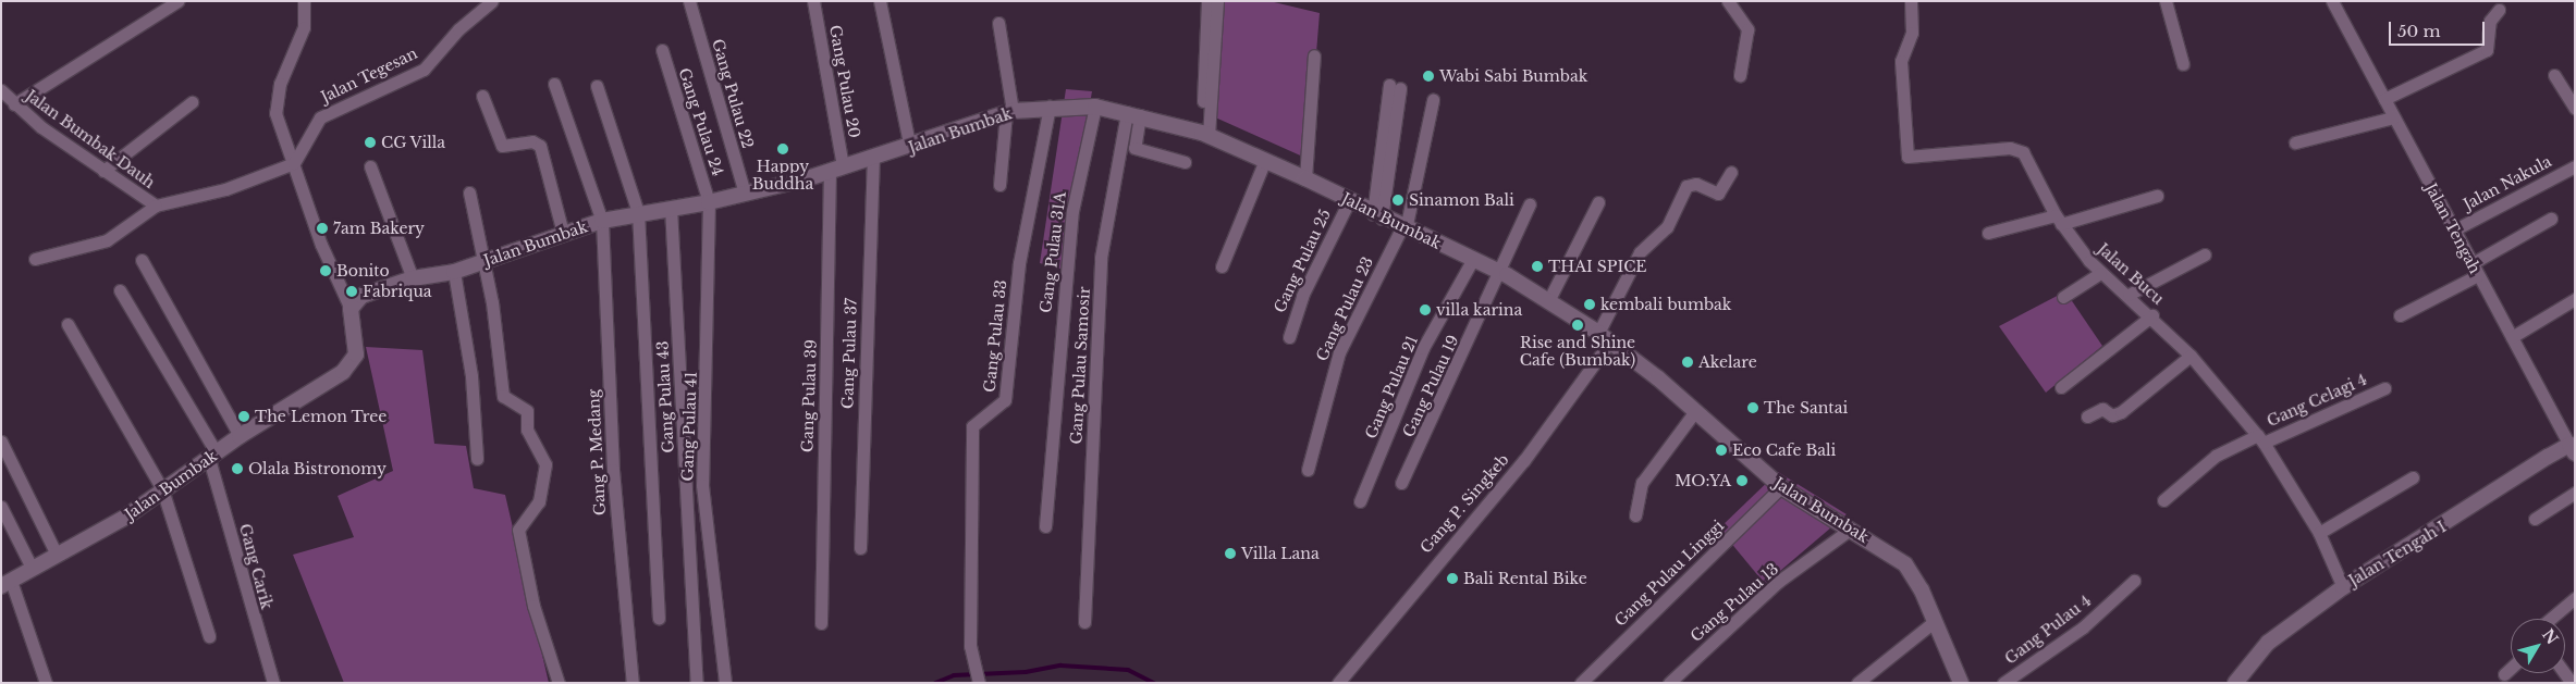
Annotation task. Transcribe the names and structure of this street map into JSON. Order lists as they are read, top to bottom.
{
  "streets": {
    "street": [
      "Jalan Tegesan",
      "Gang Pulau 20",
      "Gang Pulau 22",
      "Gang Pulau 24",
      "Jalan Bumbak",
      "Jalan Bumbak Dauh",
      "Jalan Nakula",
      "Jalan Tengah",
      "Gang Pulau 31A",
      "Gang Pulau 25",
      "Jalan Bucu",
      "Gang Pulau 23",
      "Gang Pulau 33",
      "Gang Pulau 37",
      "Gang Pulau Samosir",
      "Gang Pulau 19",
      "Gang Pulau 21",
      "Gang Pulau 39",
      "Gang Pulau 43",
      "Gang Celagi 4",
      "Gang Pulau 41",
      "Gang P. Medang",
      "Gang P. Singkeb",
      "Jalan Tengah I",
      "Gang Carik",
      "Gang Pulau Linggi",
      "Gang Pulau 13",
      "Gang Pulau 4"
    ]
  },
  "crossings": [
    ["Jalan Tegesan", "Jalan Bumbak Dauh"],
    ["Gang Pulau 20", "Jalan Bumbak"],
    ["Gang Pulau 20", "Gang Pulau 39"],
    ["Gang Pulau 22", "Jalan Bumbak"],
    ["Gang Pulau 24", "Jalan Bumbak"],
    ["Gang Pulau 24", "Gang Pulau 41"],
    ["Jalan Bumbak", "Gang Pulau 31A"],
    ["Jalan Bumbak", "Gang Pulau 25"],
    ["Jalan Bumbak", "Gang Pulau 23"],
    ["Jalan Bumbak", "Gang Pulau 33"],
    ["Jalan Bumbak", "Gang Pulau 37"],
    ["Jalan Bumbak", "Gang Pulau Samosir"],
    ["Jalan Bumbak", "Gang Pulau 19"],
    ["Jalan Bumbak", "Gang Pulau 21"],
    ["Jalan Bumbak", "Gang Pulau 39"],
    ["Jalan Bumbak", "Gang Pulau 43"],
    ["Jalan Bumbak", "Gang Pulau 41"],
    ["Jalan Bumbak", "Gang P. Medang"],
    ["Jalan Bumbak", "Gang P. Singkeb"],
    ["Jalan Bumbak", "Gang Carik"],
    ["Jalan Bumbak", "Gang Pulau Linggi"],
    ["Jalan Bumbak", "Gang Pulau 13"],
    ["Jalan Nakula", "Jalan Tengah"],
    ["Jalan Tengah", "Jalan Tengah I"],
    ["Jalan Bucu", "Gang Celagi 4"],
    ["Jalan Bucu", "Jalan Tengah I"]
  ],
  "places": [
    "Wabi Sabi Bumbak",
    "CG Villa",
    "Happy Buddha",
    "Sinamon Bali",
    "7am Bakery",
    "THAI SPICE",
    "Bonito",
    "Fabriqua",
    "kembali bumbak",
    "villa karina",
    "Rise and Shine Cafe (Bumbak)",
    "Akelare",
    "The Santai",
    "The Lemon Tree",
    "Eco Cafe Bali",
    "Olala Bistronomy",
    "MO:YA",
    "Villa Lana",
    "Bali Rental Bike"
  ],
  "scale_bar": "50 m",
  "north": "top right"
}
